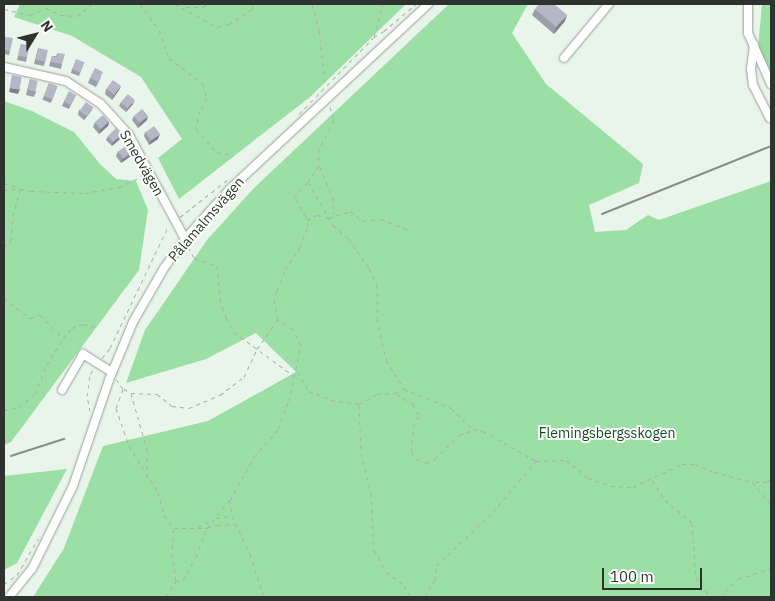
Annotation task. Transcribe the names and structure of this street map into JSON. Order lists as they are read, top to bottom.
{
  "streets": {
    "street": ["Smedvägen", "Pålamalmsvägen"]
  },
  "crossings": [
    ["Smedvägen", "Pålamalmsvägen"]
  ],
  "parks": ["Flemingsbergsskogen"],
  "scale_bar": "100 m",
  "north": "top right"
}
